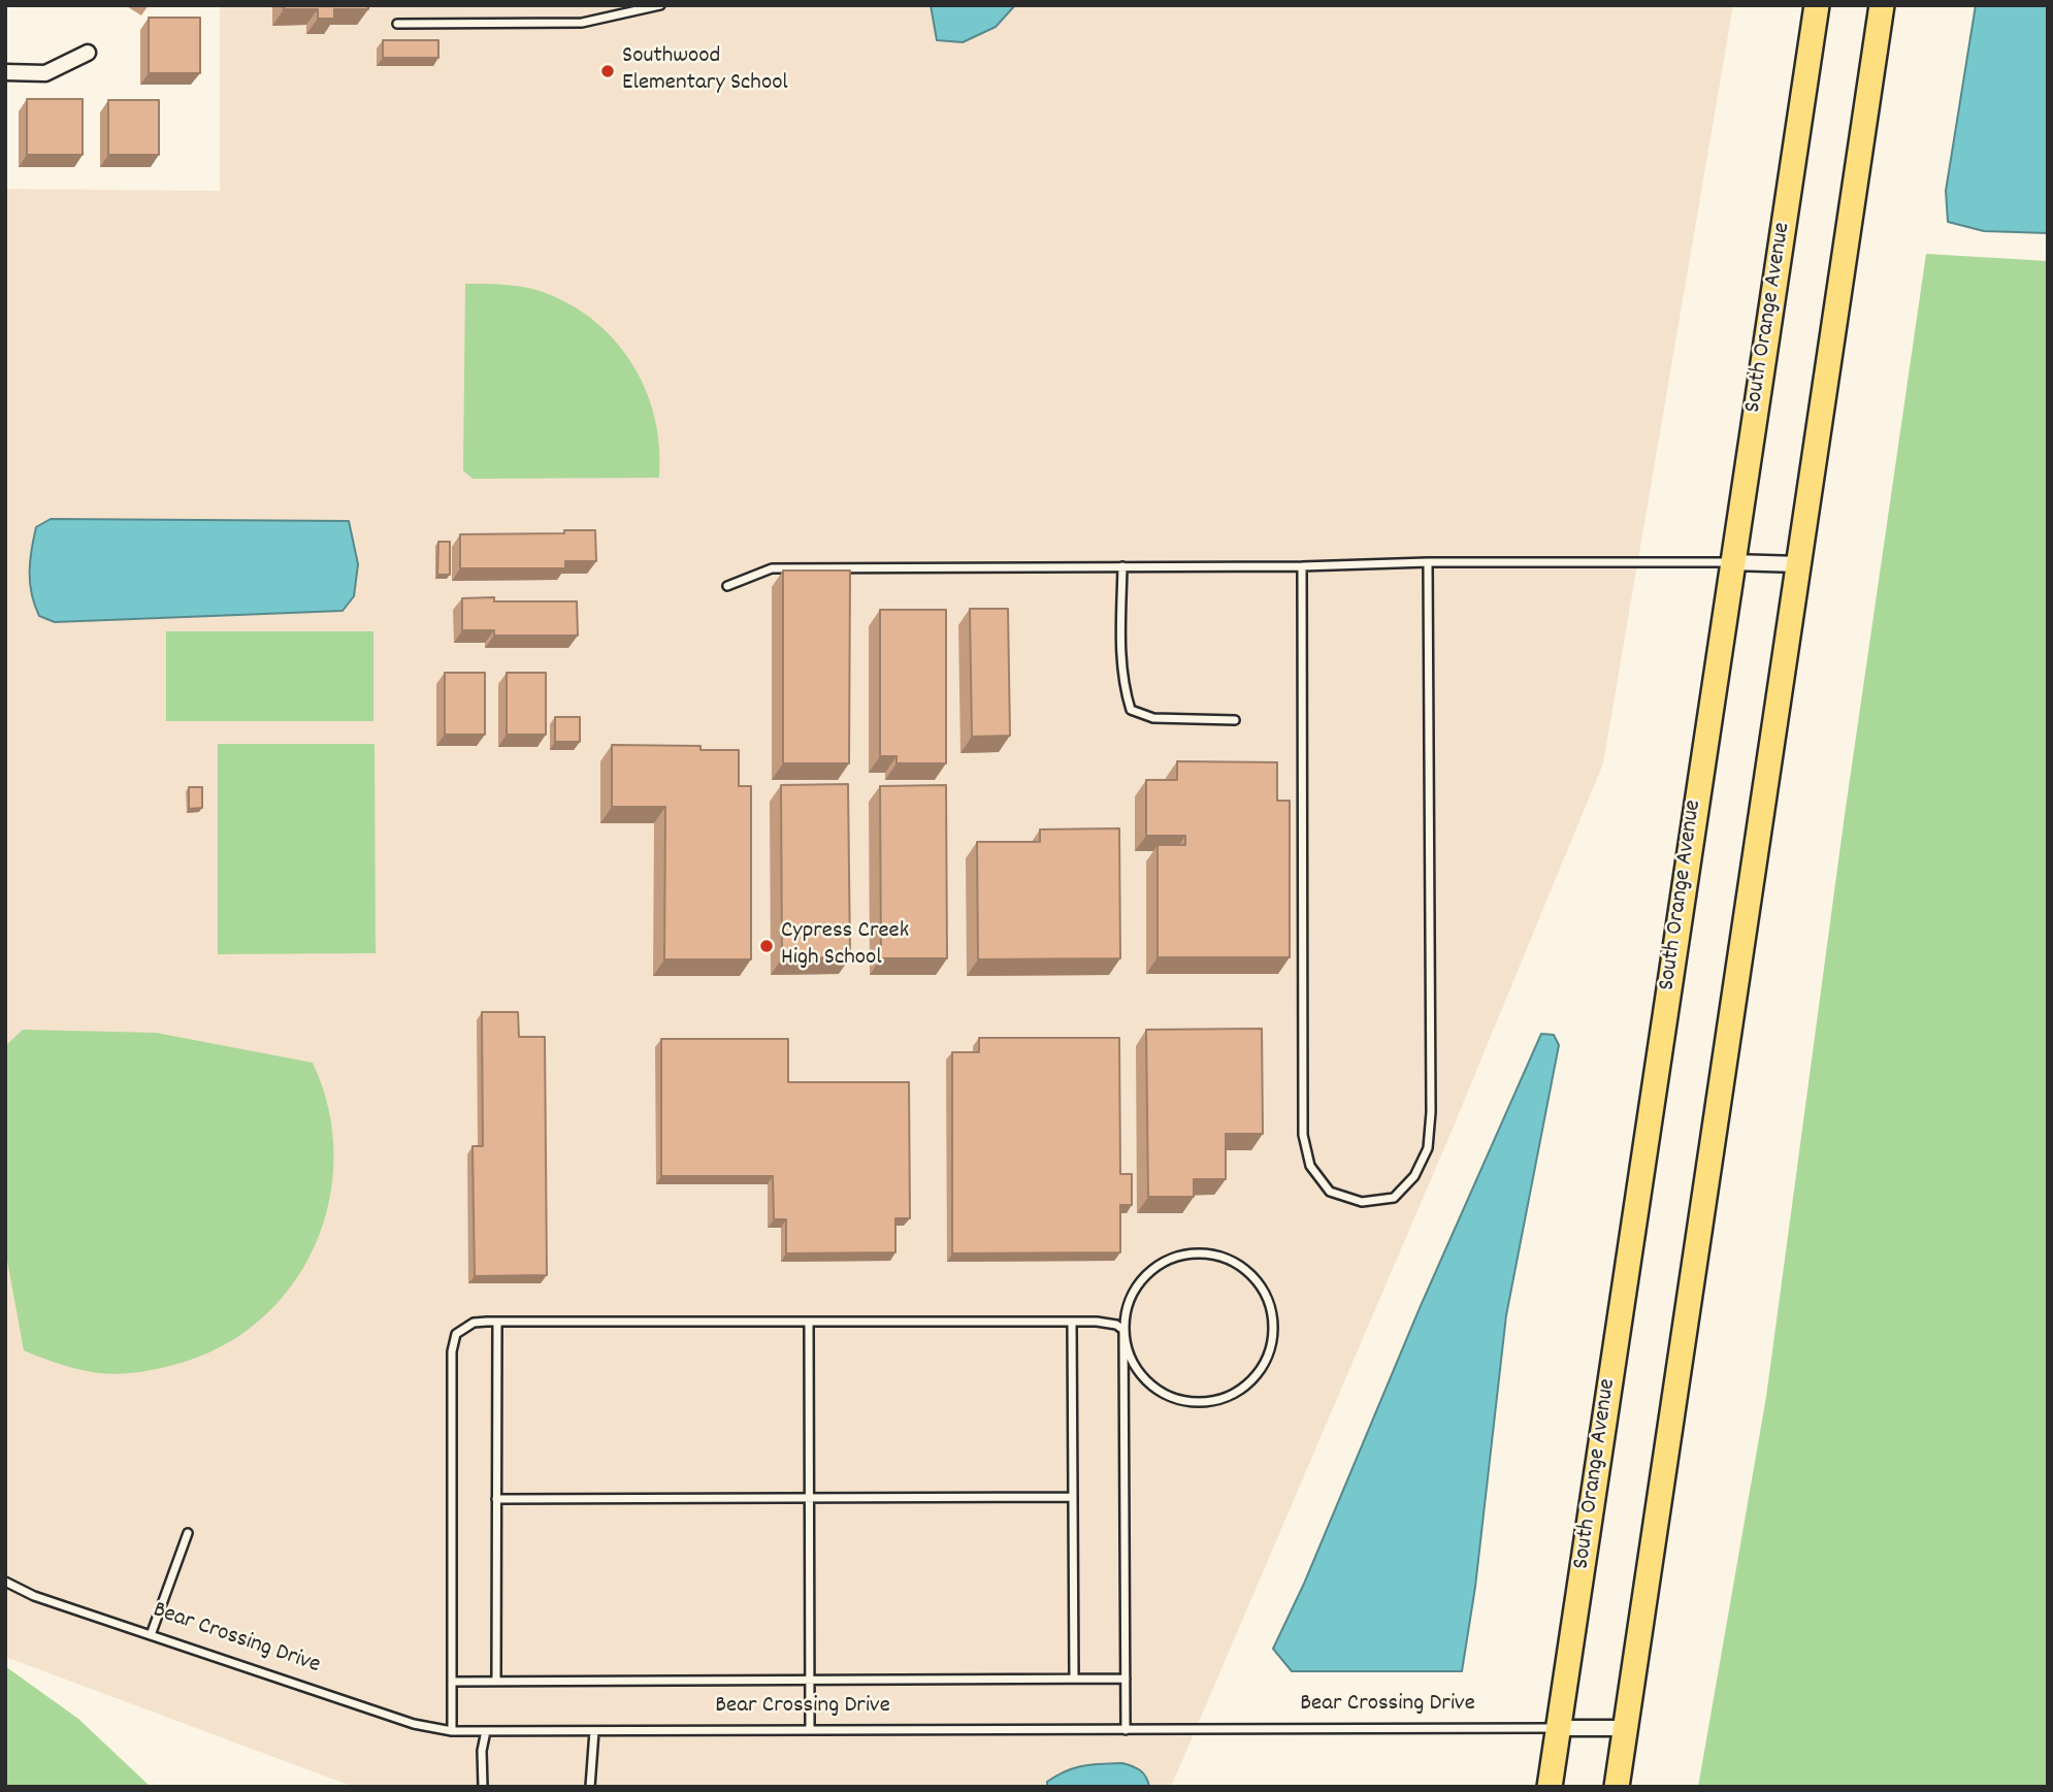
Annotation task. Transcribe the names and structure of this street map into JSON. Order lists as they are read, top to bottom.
{
  "streets": {
    "main road": ["South Orange Avenue"],
    "street": ["Bear Crossing Drive"]
  },
  "crossings": [
    ["South Orange Avenue", "Bear Crossing Drive"]
  ],
  "places": ["Southwood Elementary School", "Cypress Creek High School"]
}
